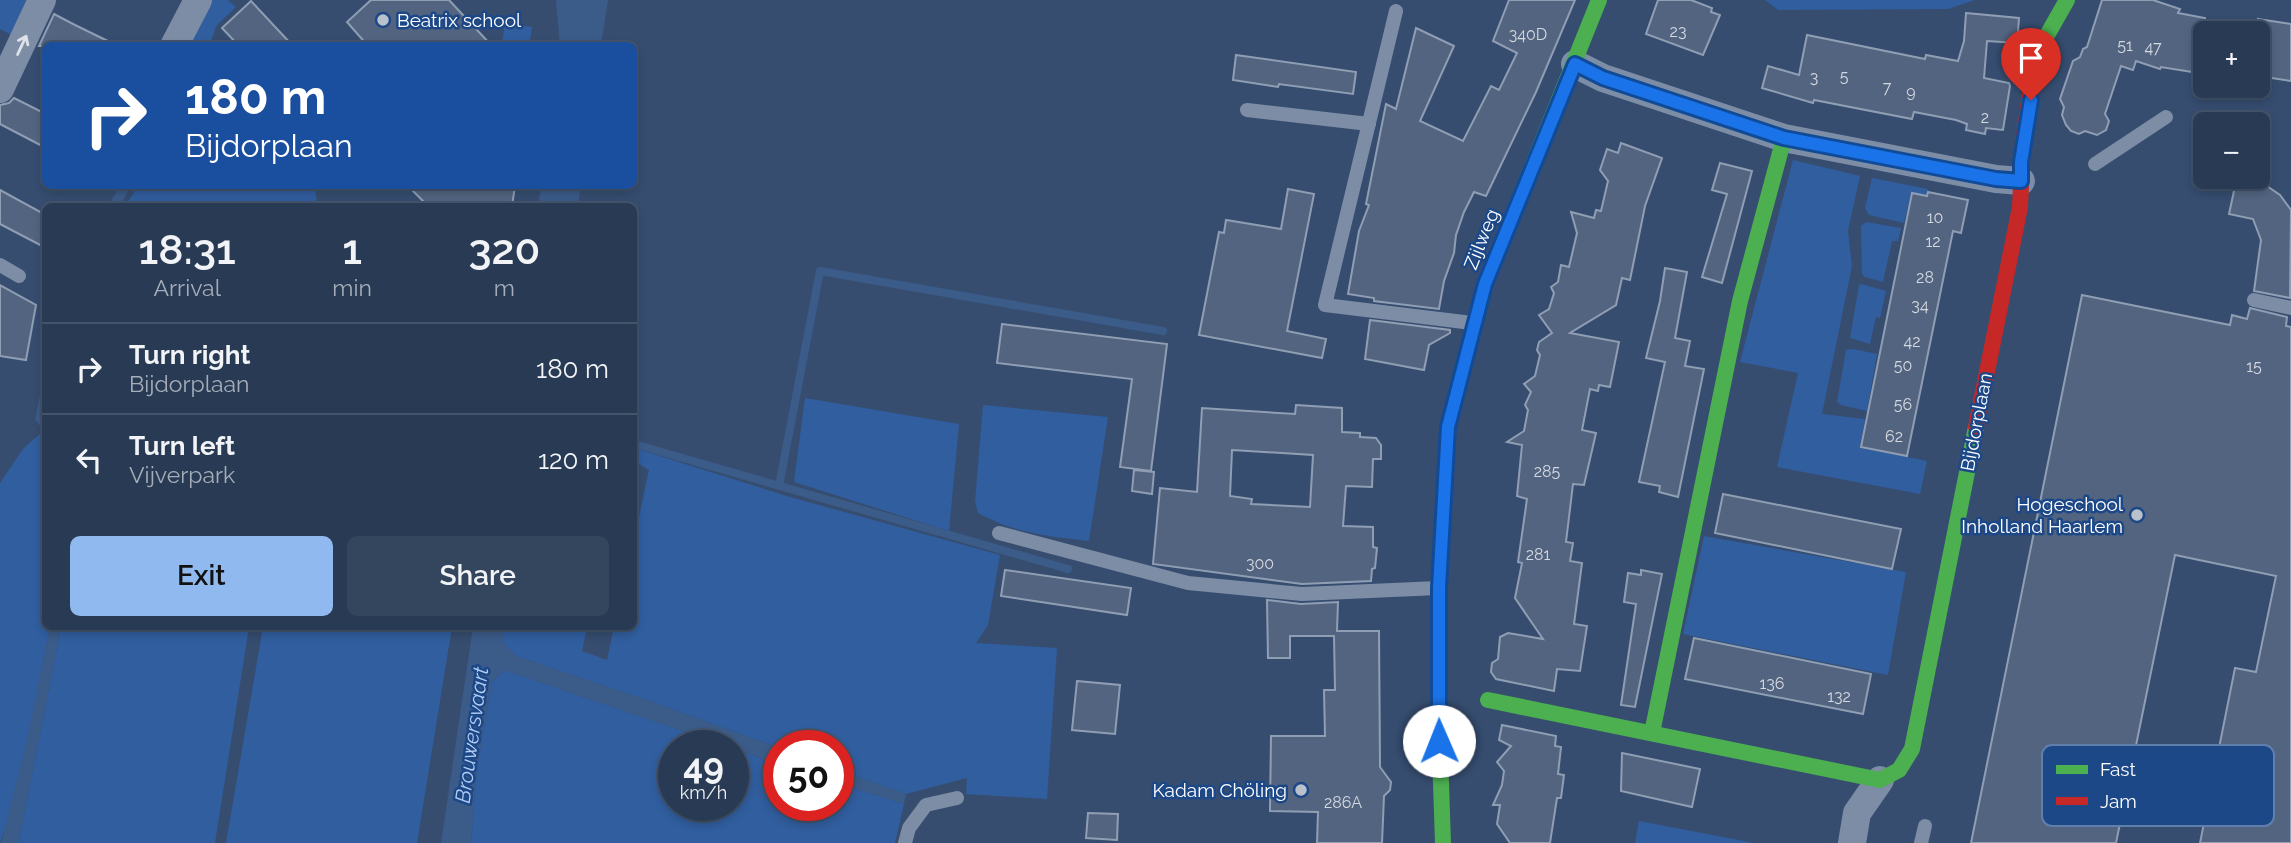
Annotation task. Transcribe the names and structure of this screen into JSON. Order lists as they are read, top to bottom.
{
  "streets": {
    "street": ["Zijlweg", "Bijdorplaan"]
  },
  "water": ["Brouwersvaart"],
  "places": ["Beatrix school", "Hogeschool Inholland Haarlem", "Kadam Chöling"],
  "house_numbers": [
    "23",
    "340D",
    "51",
    "47",
    "5",
    "3",
    "7",
    "9",
    "2",
    "10",
    "12",
    "28",
    "34",
    "42",
    "50",
    "15",
    "56",
    "62",
    "285",
    "281",
    "300",
    "136",
    "132",
    "286A"
  ],
  "legend": ["Fast", "Jam"],
  "page": {
    "map_buttons": ["+", "−"],
    "turn": ["180 m", "Bijdorplaan"],
    "eta": [
      "18:31",
      "Arrival",
      "1",
      "min",
      "320",
      "m"
    ],
    "list": [
      {
        "name": "Turn right",
        "note": "Bijdorplaan",
        "value": "180 m"
      },
      {
        "name": "Turn left",
        "note": "Vijverpark",
        "value": "120 m"
      }
    ],
    "buttons": ["Exit", "Share"],
    "speed": "49 km/h",
    "limit": "50"
  }
}
